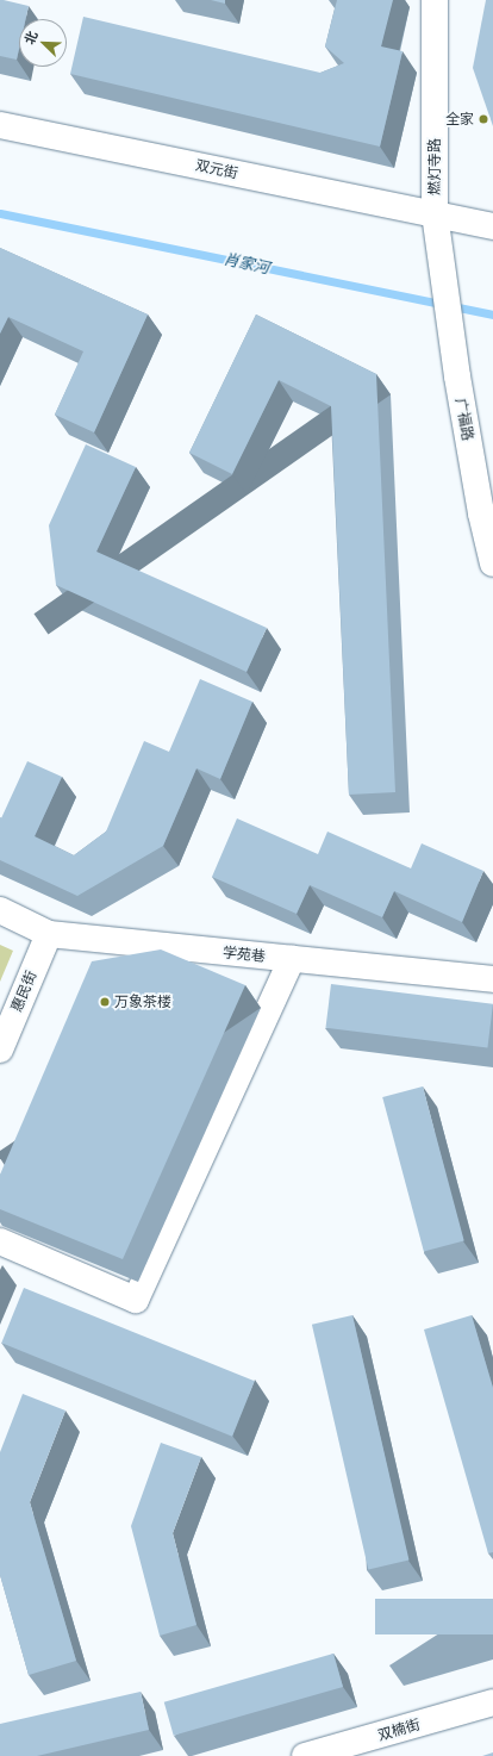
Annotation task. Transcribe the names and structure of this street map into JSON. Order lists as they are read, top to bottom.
{
  "streets": {
    "street": [
      "燃灯寺路",
      "双元街",
      "广福路",
      "学苑巷",
      "惠民街",
      "双楠街"
    ]
  },
  "crossings": [
    ["燃灯寺路", "双元街"],
    ["燃灯寺路", "广福路"],
    ["学苑巷", "惠民街"]
  ],
  "water": ["肖家河"],
  "places": ["全家", "万象茶楼"],
  "north": "top left"
}
